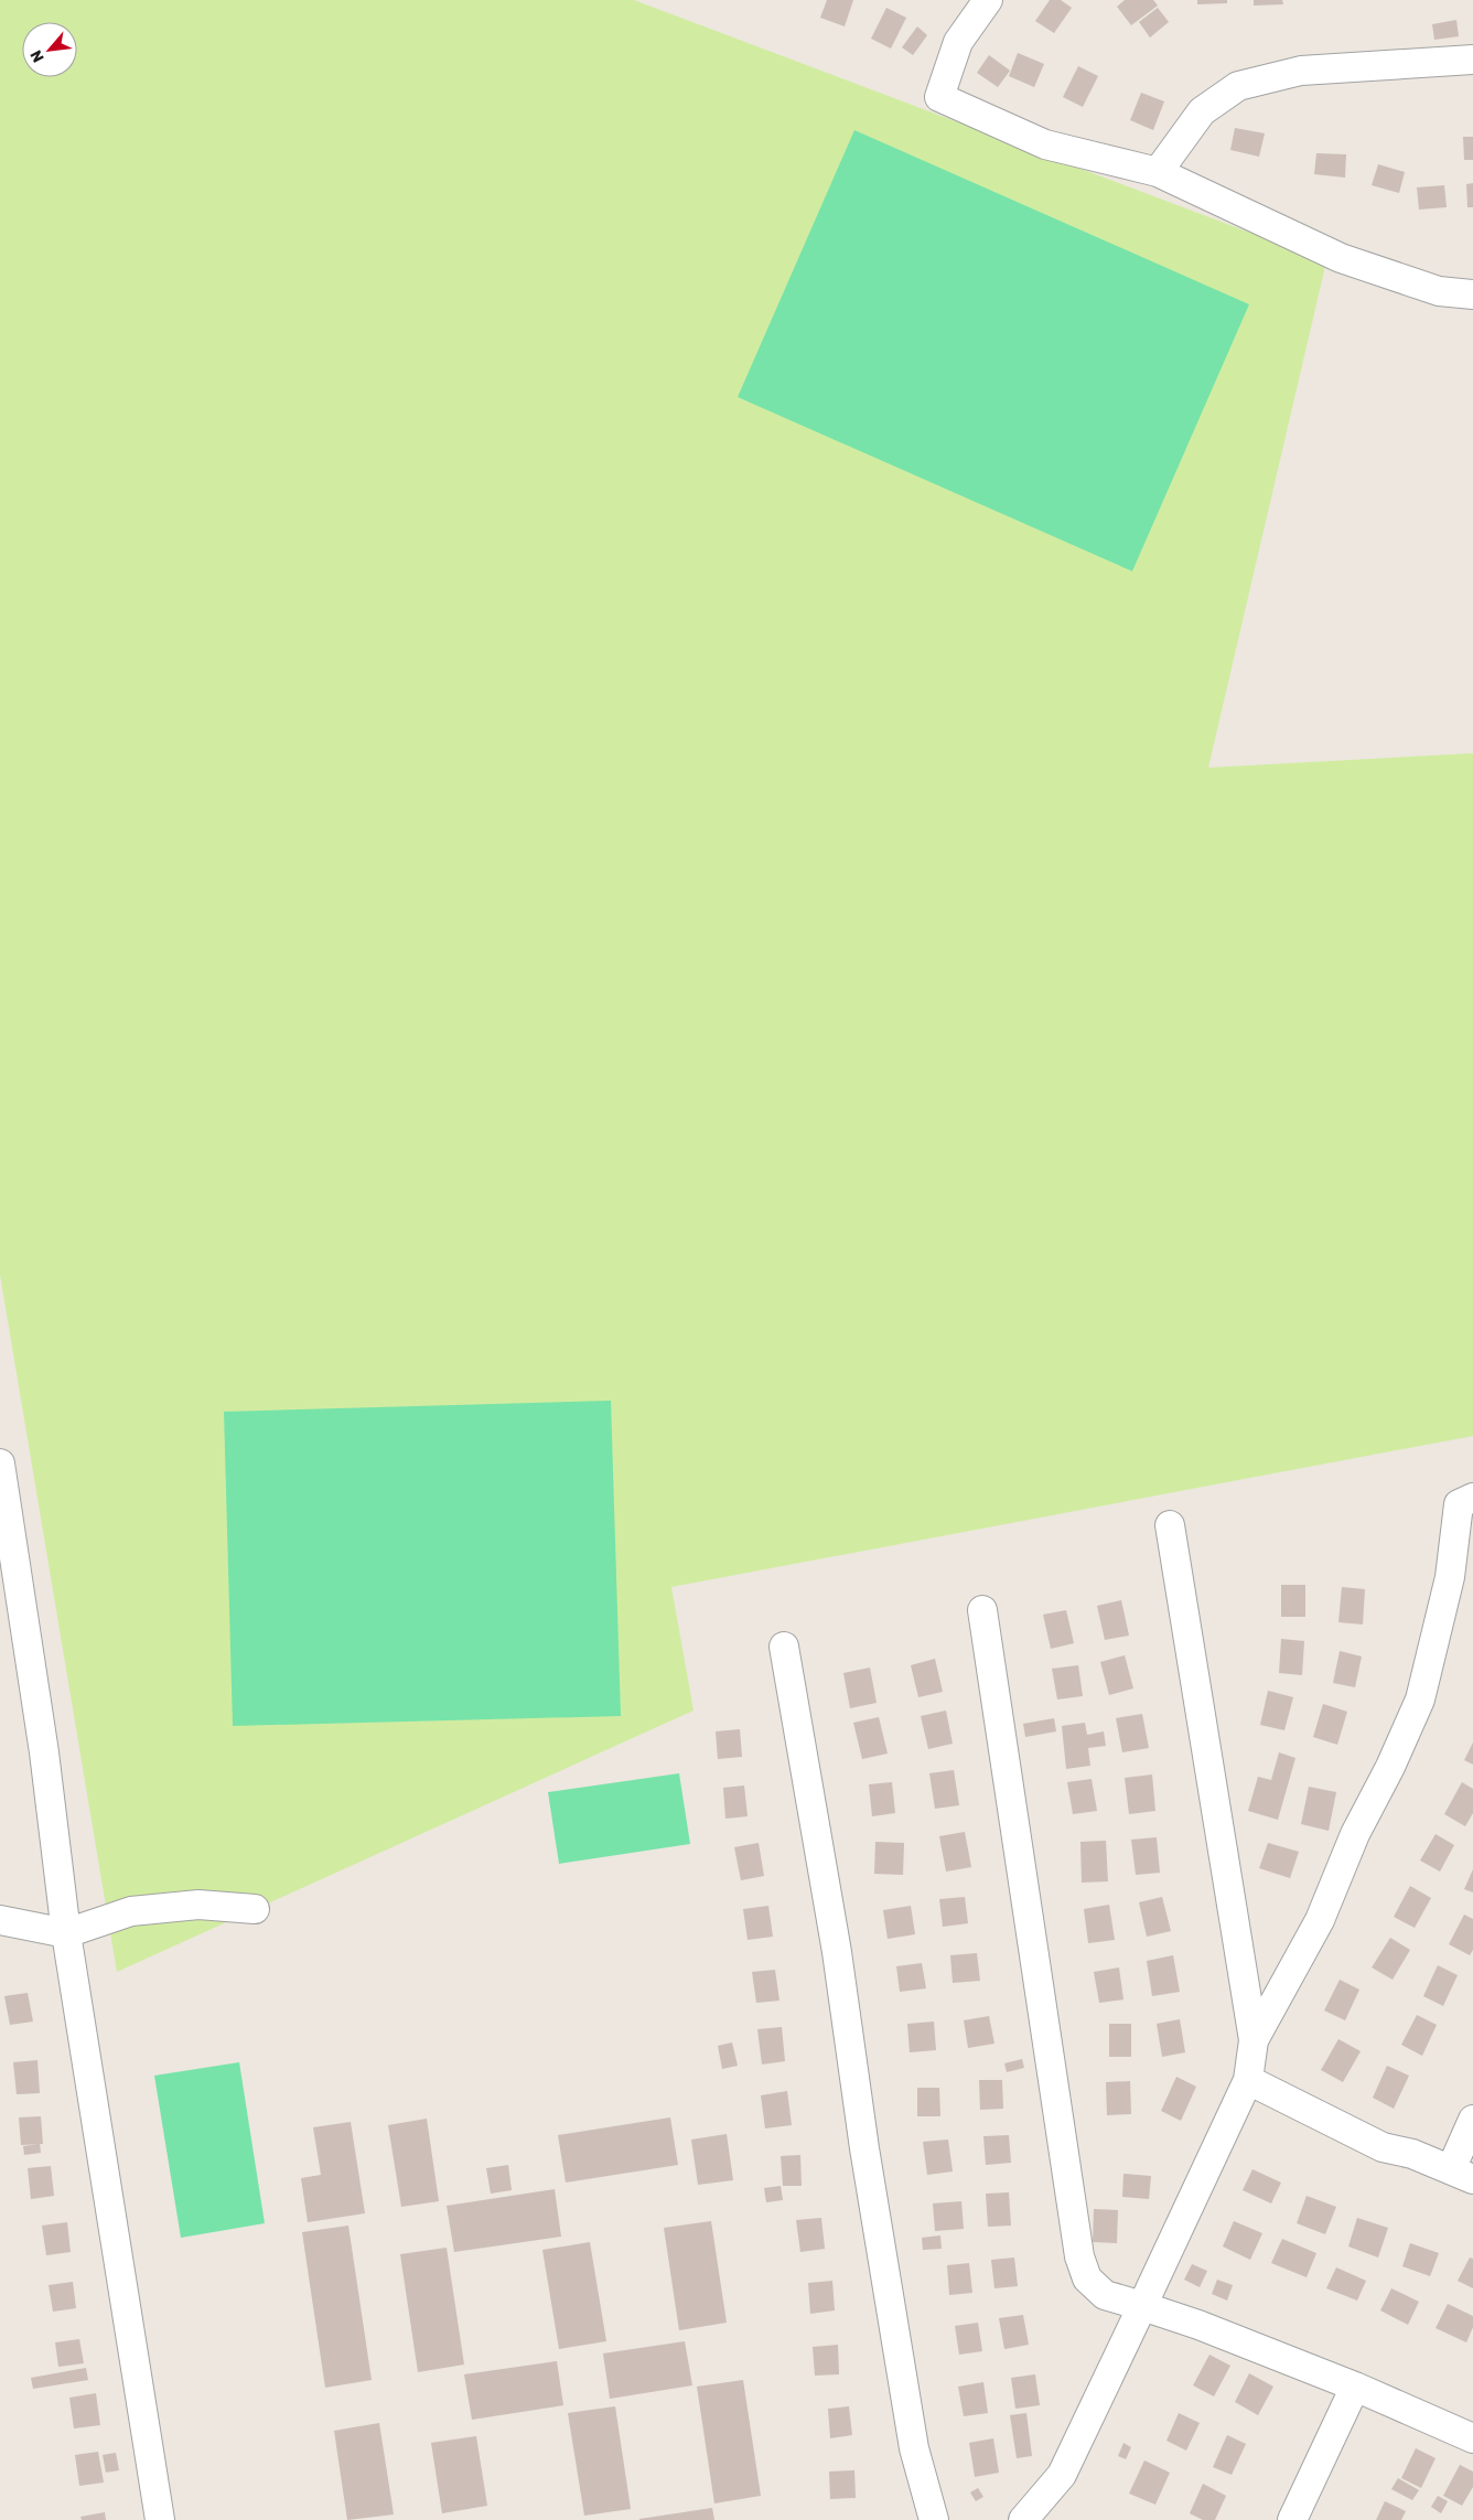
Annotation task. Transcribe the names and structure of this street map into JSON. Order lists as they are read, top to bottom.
{
  "north": "bottom left"
}
